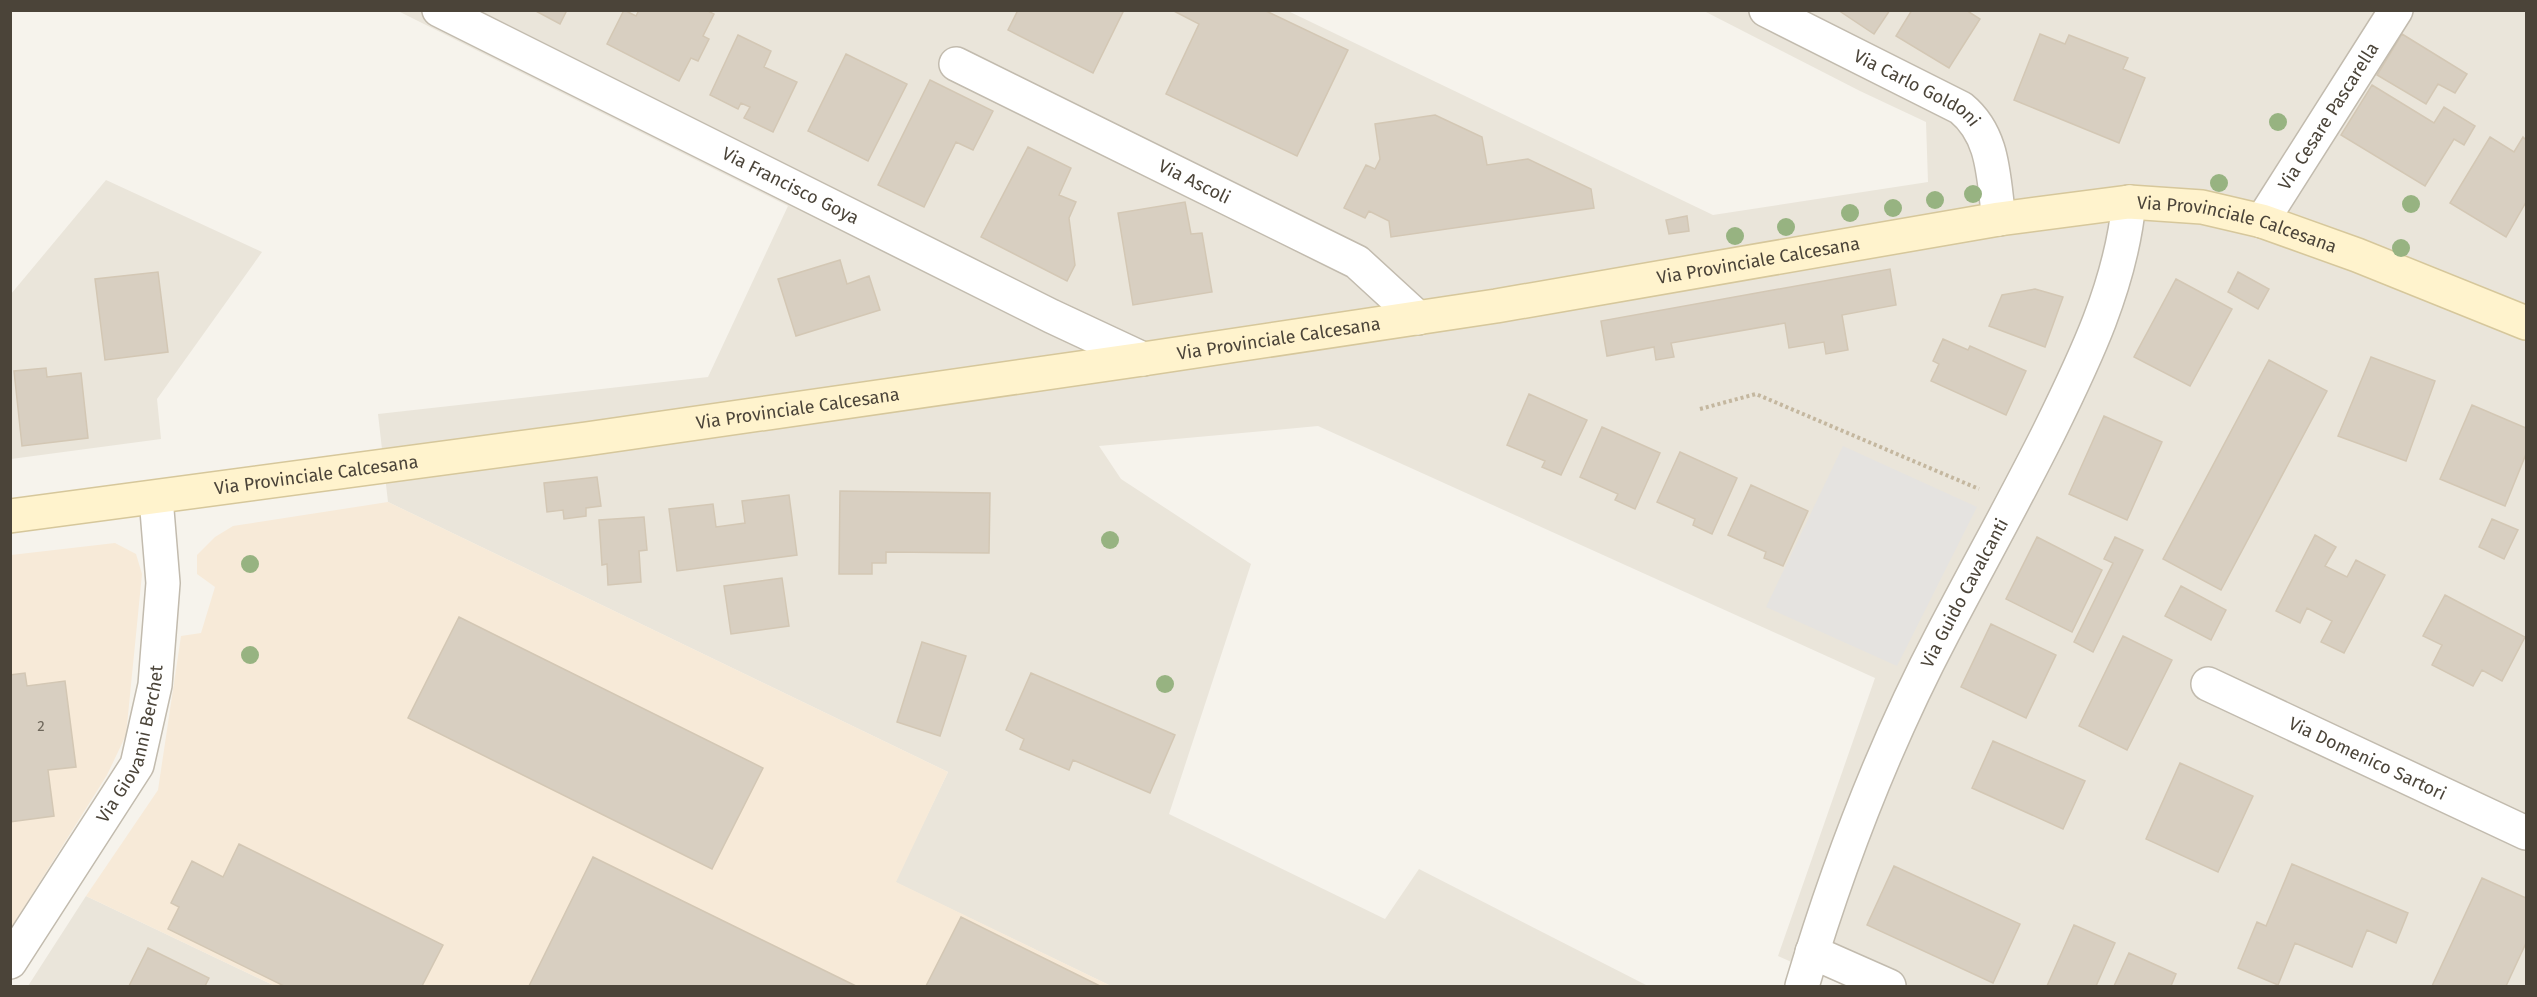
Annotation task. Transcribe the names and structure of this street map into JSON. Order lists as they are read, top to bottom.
{
  "streets": {
    "main road": ["Via Provinciale Calcesana"],
    "street": [
      "Via Carlo Goldoni",
      "Via Cesare Pascarella",
      "Via Ascoli",
      "Via Francisco Goya",
      "Via Guido Cavalcanti",
      "Via Giovanni Berchet",
      "Via Domenico Sartori"
    ]
  },
  "crossings": [
    ["Via Carlo Goldoni", "Via Provinciale Calcesana"],
    ["Via Cesare Pascarella", "Via Provinciale Calcesana"],
    ["Via Ascoli", "Via Provinciale Calcesana"],
    ["Via Francisco Goya", "Via Provinciale Calcesana"],
    ["Via Provinciale Calcesana", "Via Guido Cavalcanti"],
    ["Via Provinciale Calcesana", "Via Giovanni Berchet"]
  ],
  "house_numbers": ["2"]
}
